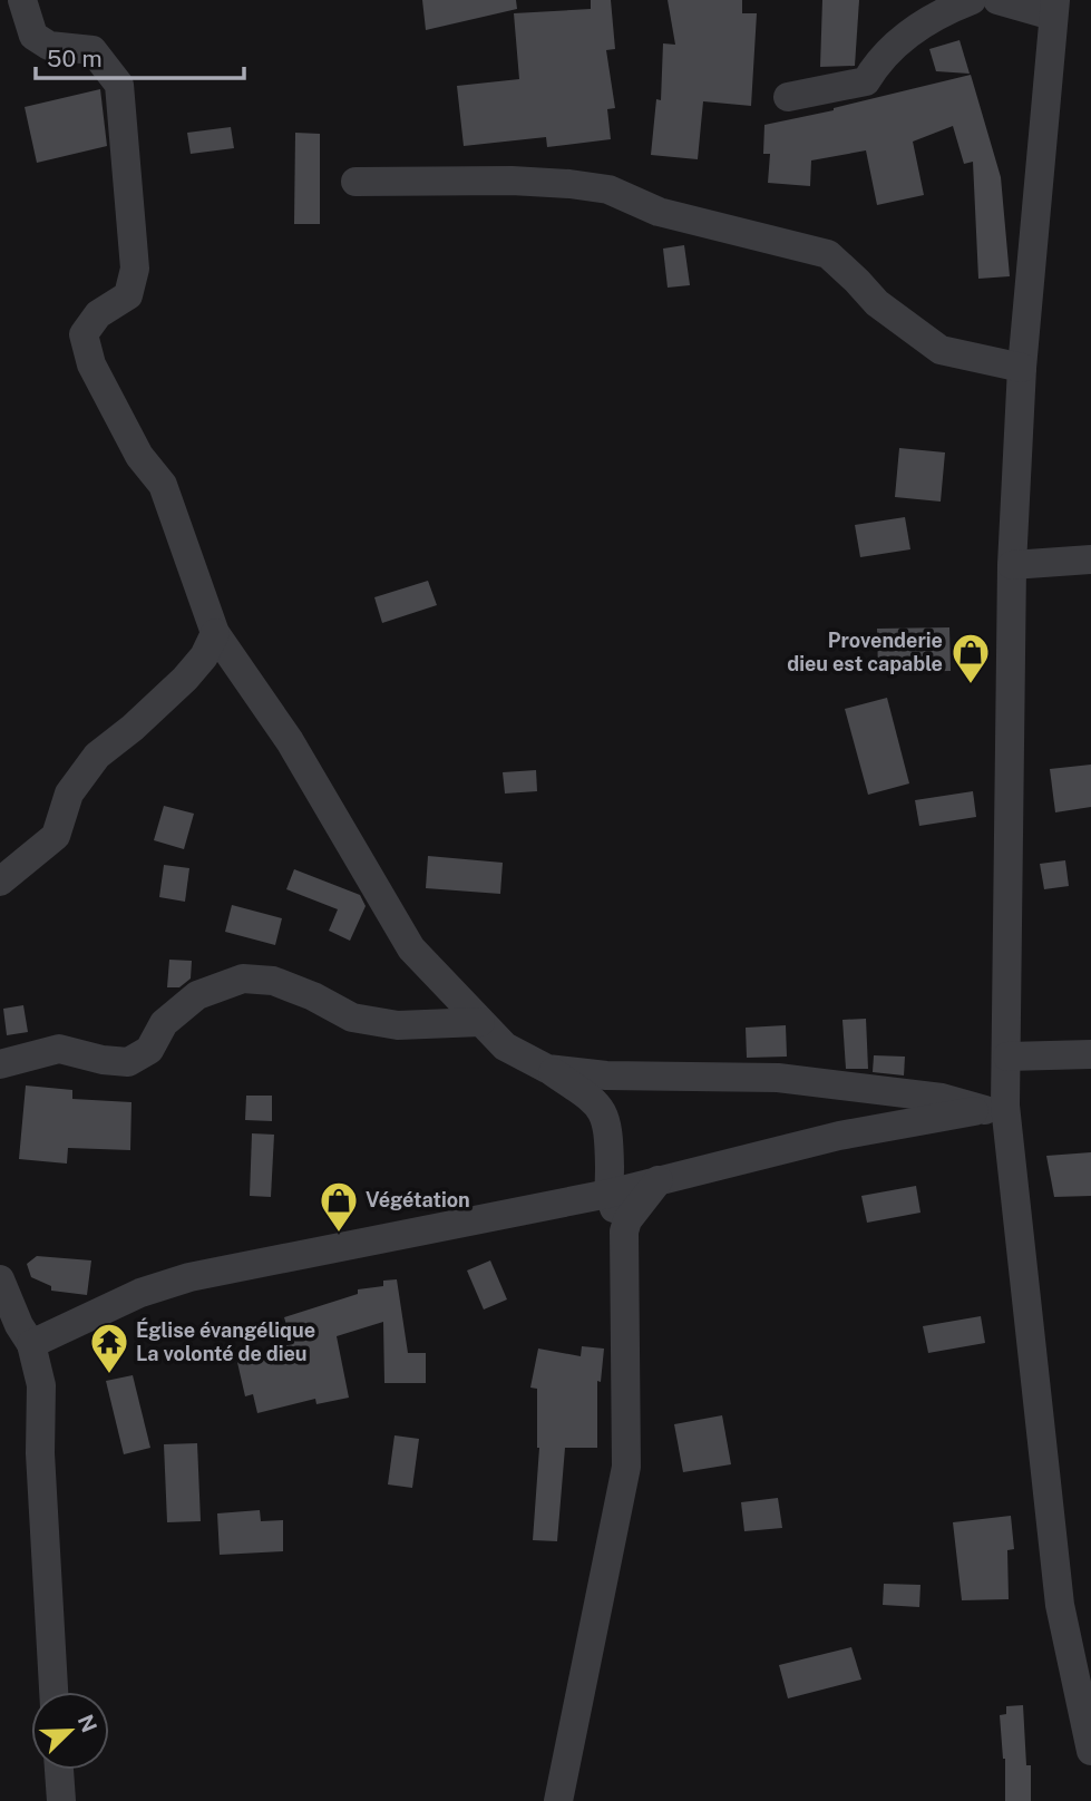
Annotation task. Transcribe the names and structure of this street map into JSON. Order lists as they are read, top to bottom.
{
  "places": {
    "shop": ["Provenderie dieu est capable", "Végétation"],
    "temple": ["Église évangélique La volonté de dieu"]
  },
  "scale_bar": "50 m",
  "north": "top right"
}
